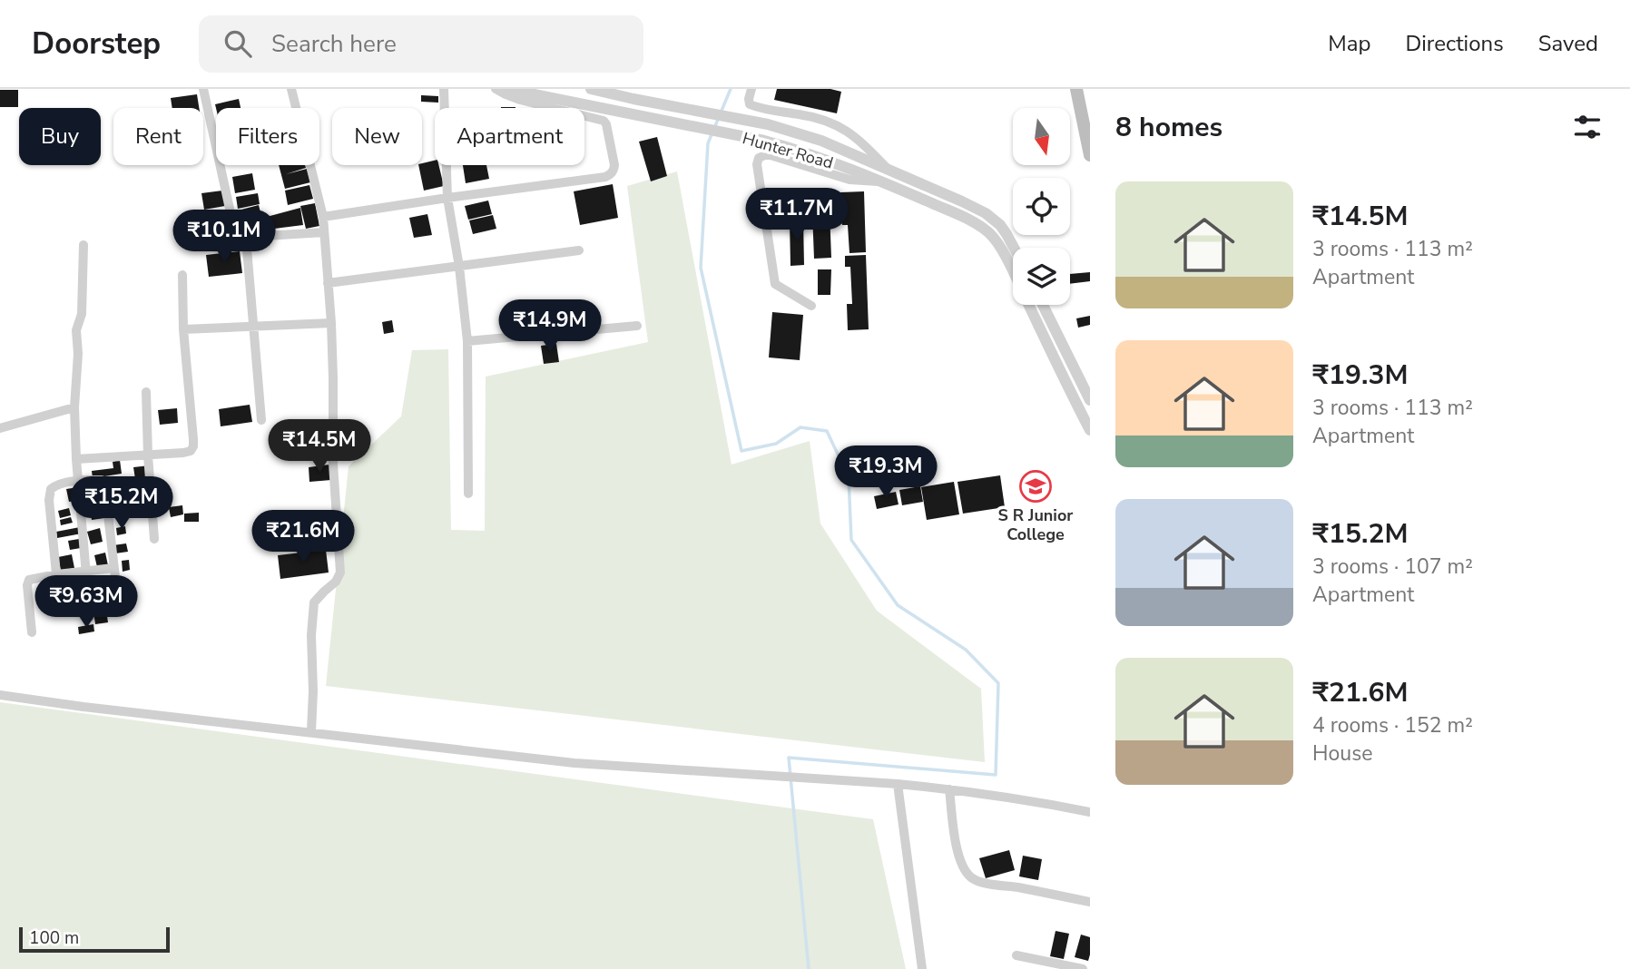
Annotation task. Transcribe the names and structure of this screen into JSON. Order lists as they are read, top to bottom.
{
  "streets": {
    "street": ["Hunter Road"]
  },
  "places": {
    "school or university": ["S R Junior College"]
  },
  "scale_bar": "100 m",
  "north": "bottom",
  "page": {
    "header": "Doorstep",
    "search": "Search here",
    "nav": ["Map", "Directions", "Saved"],
    "heading": "8 homes",
    "chip": [
      "Buy",
      "Rent",
      "Filters",
      "New",
      "Apartment"
    ],
    "list": [
      {
        "name": "₹14.5M",
        "note": "3 rooms · 113 m² · Apartment"
      },
      {
        "name": "₹19.3M",
        "note": "3 rooms · 113 m² · Apartment"
      },
      {
        "name": "₹15.2M",
        "note": "3 rooms · 107 m² · Apartment"
      },
      {
        "name": "₹21.6M",
        "note": "4 rooms · 152 m² · House"
      }
    ],
    "price": [
      "₹11.7M",
      "₹10.1M",
      "₹14.9M",
      "₹14.5M",
      "₹19.3M",
      "₹15.2M",
      "₹21.6M",
      "₹9.63M"
    ],
    "scale": "100 m"
  }
}
